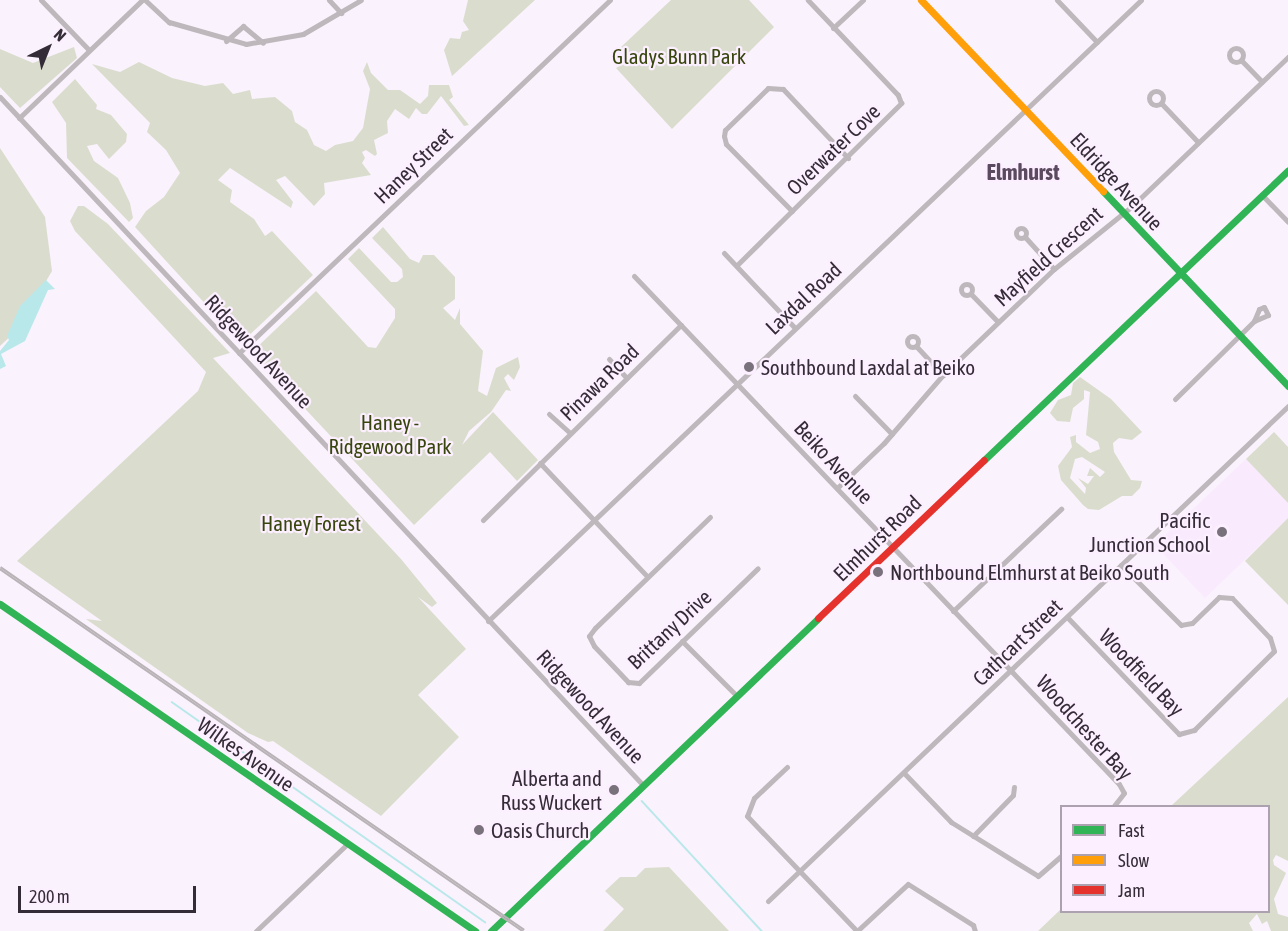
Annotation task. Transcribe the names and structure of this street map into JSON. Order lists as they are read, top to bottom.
{
  "streets": {
    "street": [
      "Overwater Cove",
      "Haney Street",
      "Eldridge Avenue",
      "Mayfield Crescent",
      "Laxdal Road",
      "Ridgewood Avenue",
      "Pinawa Road",
      "Beiko Avenue",
      "Elmhurst Road",
      "Brittany Drive",
      "Cathcart Street",
      "Woodfield Bay",
      "Woodchester Bay",
      "Wilkes Avenue"
    ]
  },
  "crossings": [
    ["Haney Street", "Ridgewood Avenue"],
    ["Eldridge Avenue", "Mayfield Crescent"],
    ["Eldridge Avenue", "Laxdal Road"],
    ["Eldridge Avenue", "Elmhurst Road"],
    ["Mayfield Crescent", "Beiko Avenue"],
    ["Laxdal Road", "Ridgewood Avenue"],
    ["Laxdal Road", "Beiko Avenue"],
    ["Ridgewood Avenue", "Elmhurst Road"],
    ["Pinawa Road", "Beiko Avenue"],
    ["Beiko Avenue", "Elmhurst Road"],
    ["Beiko Avenue", "Cathcart Street"],
    ["Beiko Avenue", "Woodchester Bay"],
    ["Cathcart Street", "Woodfield Bay"],
    ["Cathcart Street", "Woodchester Bay"]
  ],
  "districts": ["Elmhurst"],
  "parks": ["Gladys Bunn Park", "Haney - Ridgewood Park", "Haney Forest"],
  "places": [
    "Southbound Laxdal at Beiko",
    "Pacific Junction School",
    "Northbound Elmhurst at Beiko South",
    "Alberta and Russ Wuckert",
    "Oasis Church"
  ],
  "legend": ["Fast", "Slow", "Jam"],
  "scale_bar": "200 m",
  "north": "top right"
}
